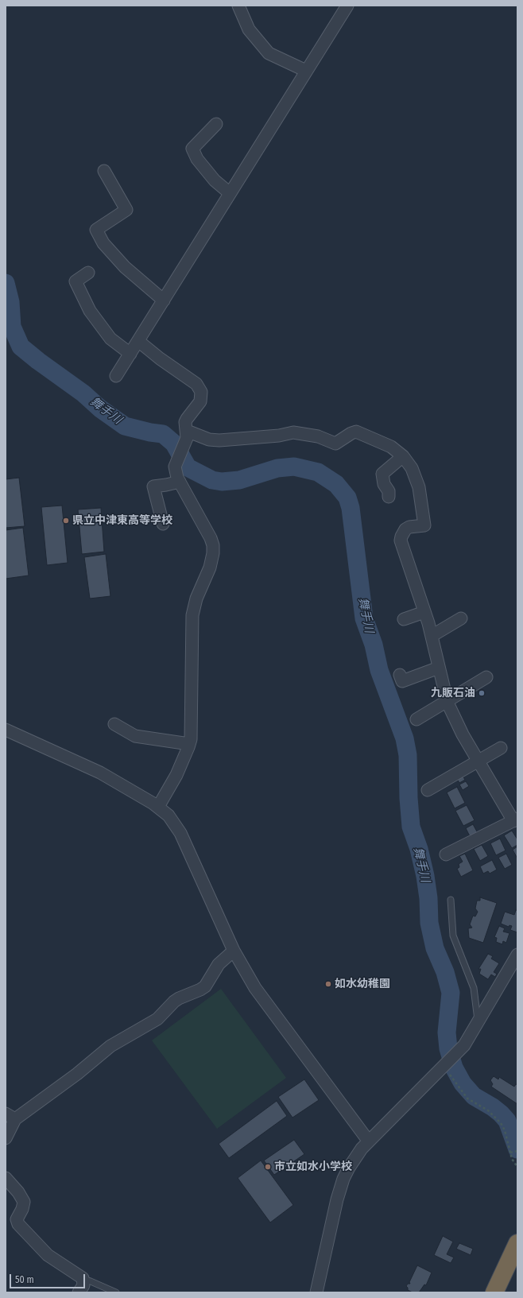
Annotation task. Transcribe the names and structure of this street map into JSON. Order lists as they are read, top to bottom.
{
  "water": ["舞手川"],
  "places": [
    "県立中津東高等学校",
    "九販石油",
    "如水幼稚園",
    "市立如水小学校"
  ],
  "scale_bar": "50 m"
}
